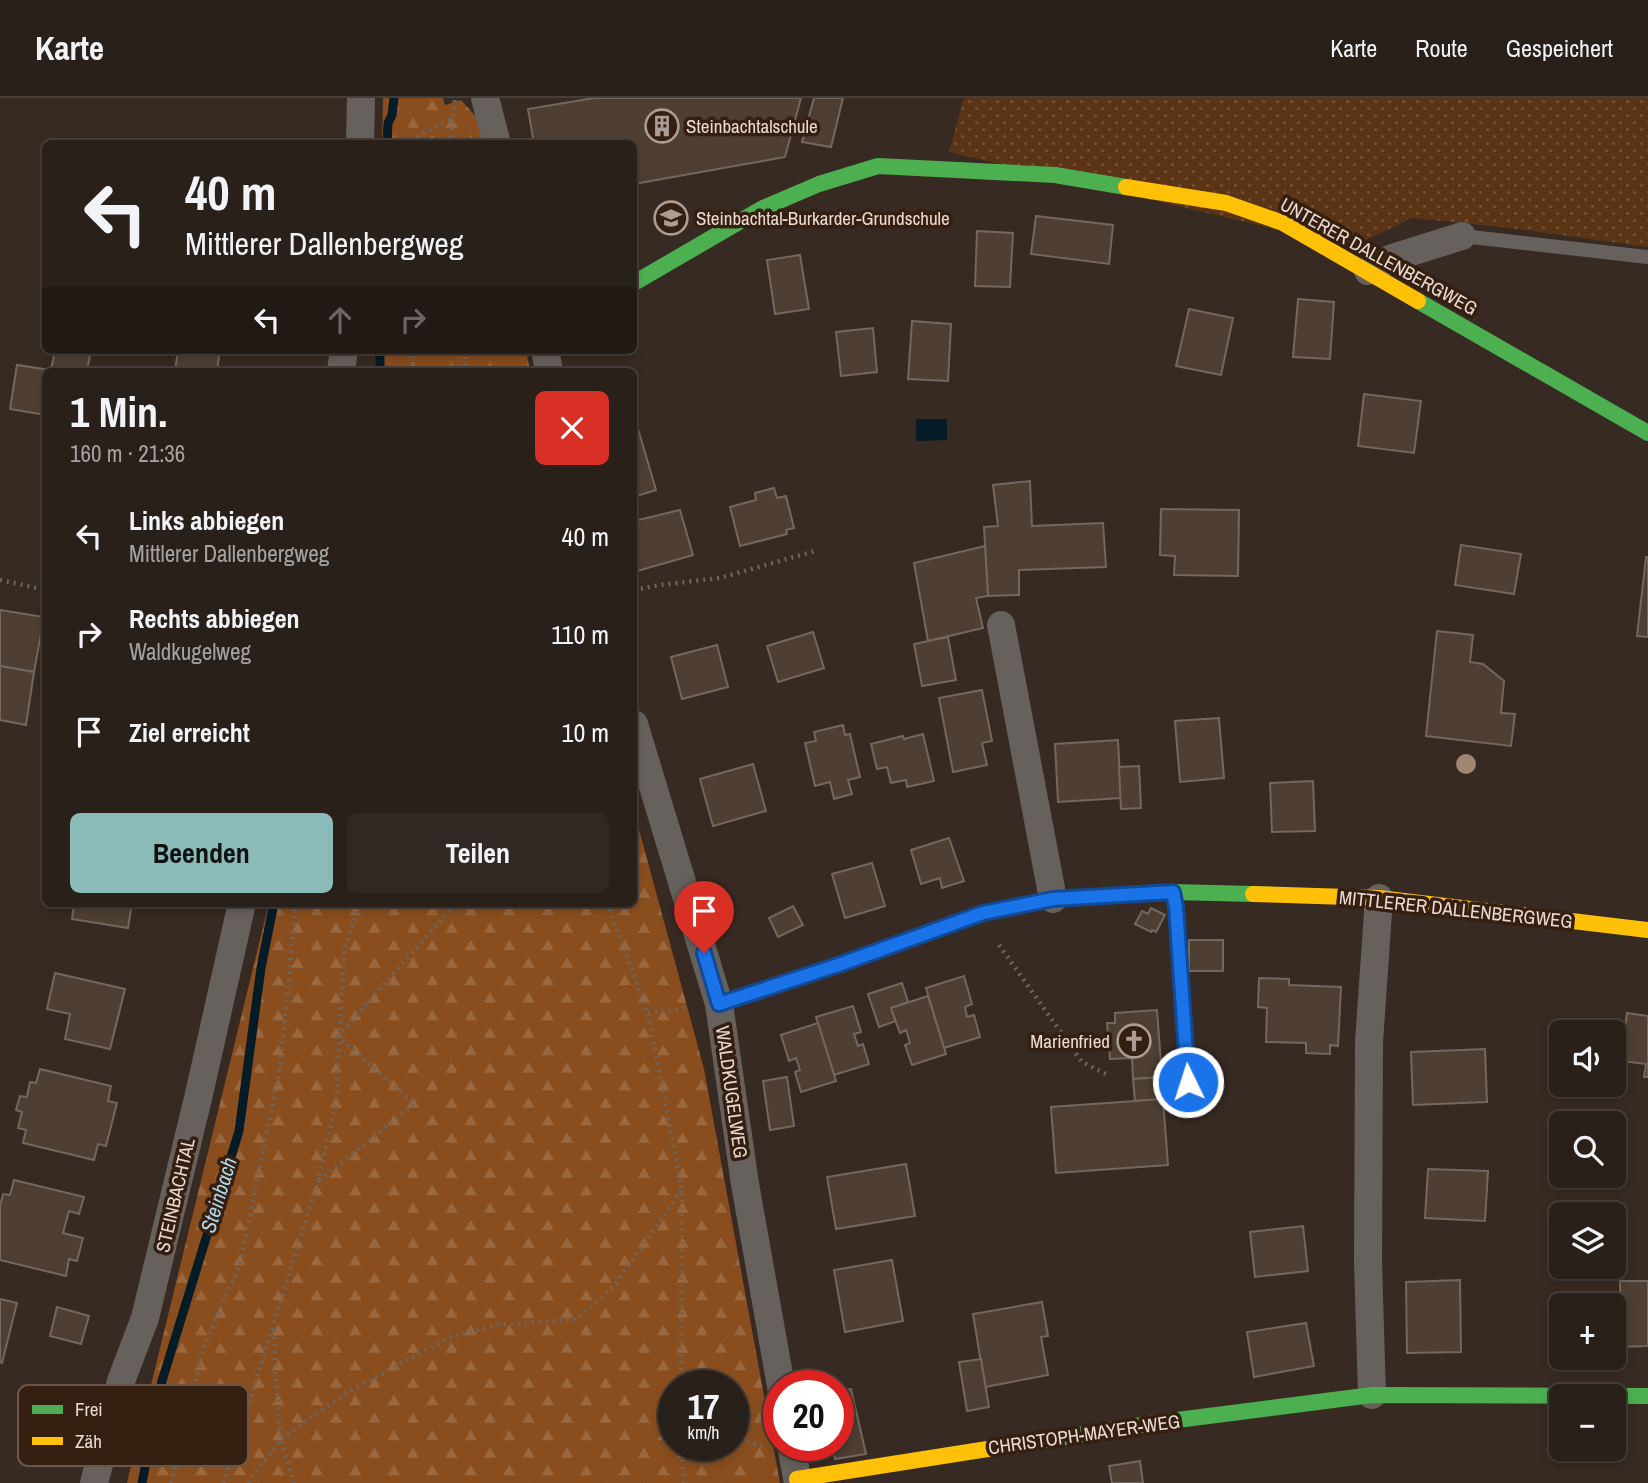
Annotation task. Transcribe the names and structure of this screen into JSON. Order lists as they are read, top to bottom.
{
  "streets": {
    "street": [
      "UNTERER DALLENBERGWEG",
      "MITTLERER DALLENBERGWEG",
      "WALDKUGELWEG",
      "STEINBACHTAL",
      "CHRISTOPH-MAYER-WEG"
    ]
  },
  "crossings": [
    ["MITTLERER DALLENBERGWEG", "WALDKUGELWEG"]
  ],
  "water": ["Steinbach"],
  "places": {
    "building": ["Steinbachtalschule"],
    "school or university": ["Steinbachtal-Burkarder-Grundschule"],
    "church": ["Marienfried"]
  },
  "legend": ["Frei", "Zäh"],
  "page": {
    "header": "Karte",
    "nav": ["Karte", "Route", "Gespeichert"],
    "turn": ["40 m", "Mittlerer Dallenbergweg"],
    "heading": ["1 Min.", "160 m · 21:36"],
    "list": [
      {
        "name": "Links abbiegen",
        "note": "Mittlerer Dallenbergweg",
        "value": "40 m"
      },
      {
        "name": "Rechts abbiegen",
        "note": "Waldkugelweg",
        "value": "110 m"
      },
      {
        "name": "Ziel erreicht",
        "value": "10 m"
      }
    ],
    "buttons": ["Beenden", "Teilen"],
    "map_buttons": ["+", "−"],
    "speed": "17 km/h",
    "limit": "20"
  }
}
